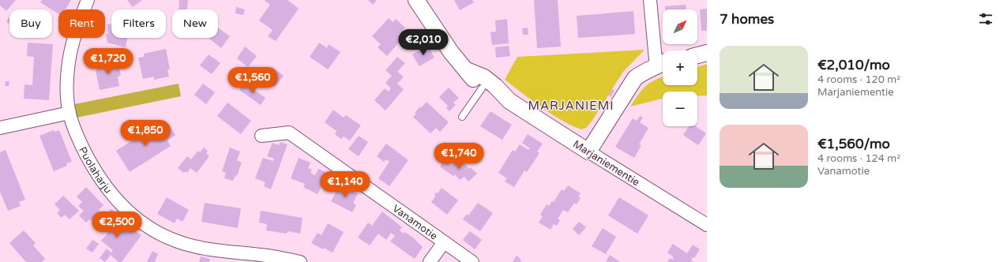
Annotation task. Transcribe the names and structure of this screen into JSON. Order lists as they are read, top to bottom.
{
  "streets": {
    "street": ["Marjaniementie", "Puolaharju", "Vanamotie"]
  },
  "districts": ["MARJANIEMI"],
  "north": "top right",
  "page": {
    "heading": "7 homes",
    "map_buttons": ["+", "−"],
    "chip": [
      "Buy",
      "Rent",
      "Filters",
      "New"
    ],
    "price": [
      "€2,010",
      "€1,720",
      "€1,560",
      "€1,850",
      "€1,740",
      "€1,140",
      "€2,500"
    ],
    "list": [
      {
        "name": "€2,010/mo",
        "note": "4 rooms · 120 m² · Marjaniementie"
      },
      {
        "name": "€1,560/mo",
        "note": "4 rooms · 124 m² · Vanamotie"
      }
    ]
  }
}
